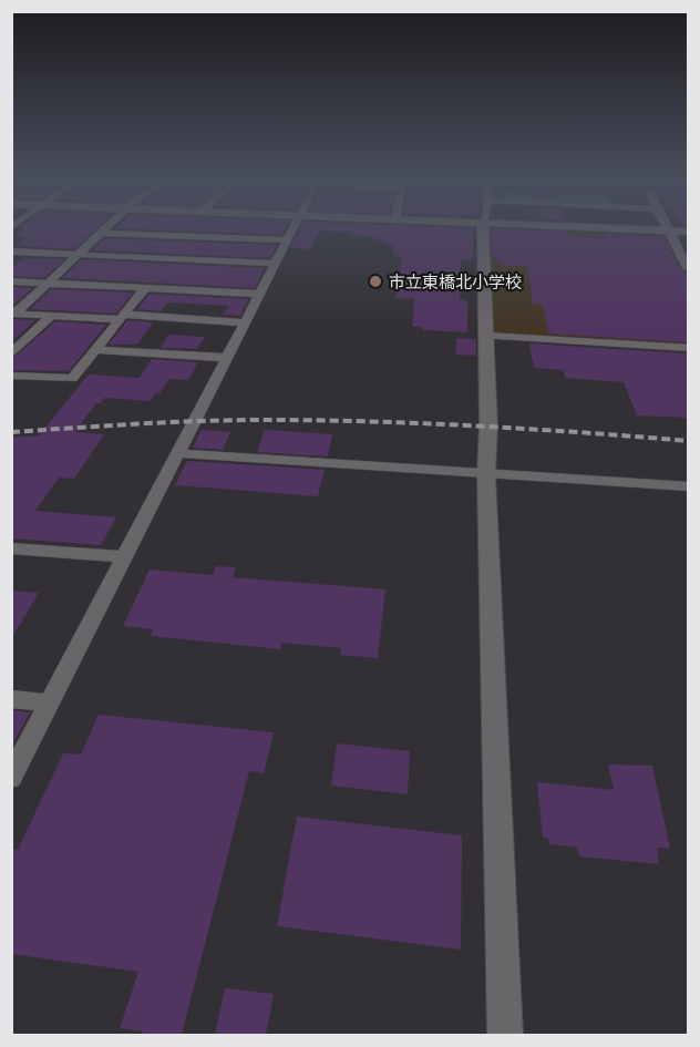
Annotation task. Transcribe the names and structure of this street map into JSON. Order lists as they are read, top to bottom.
{
  "places": ["市立東橋北小学校"]
}
